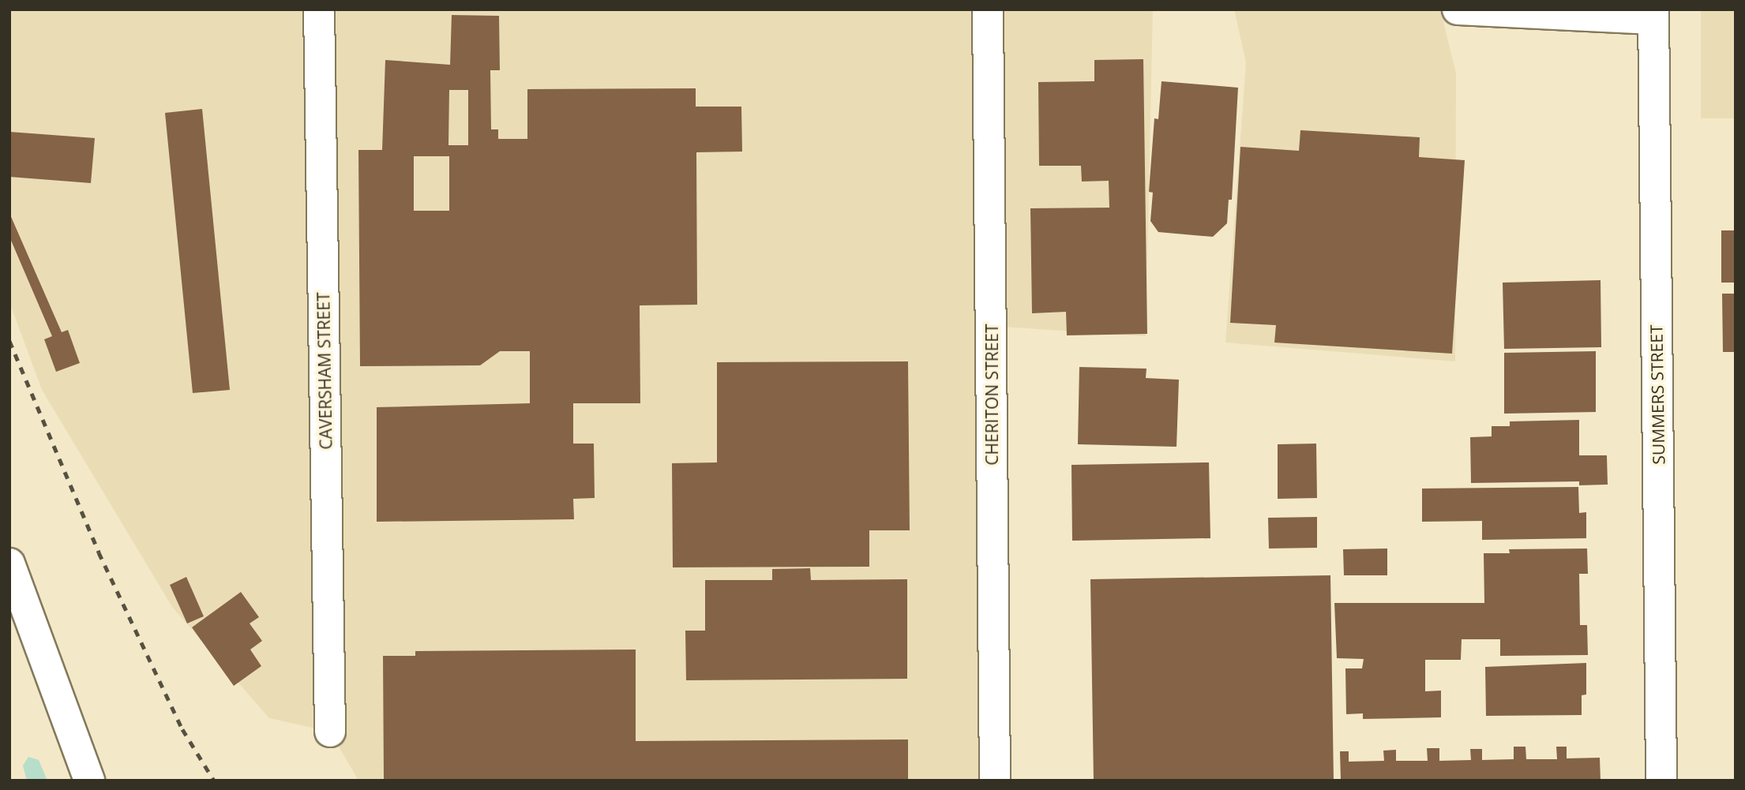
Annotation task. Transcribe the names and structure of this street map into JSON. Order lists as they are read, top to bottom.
{
  "streets": {
    "main road": ["CAVERSHAM STREET", "CHERITON STREET", "SUMMERS STREET"]
  }
}
